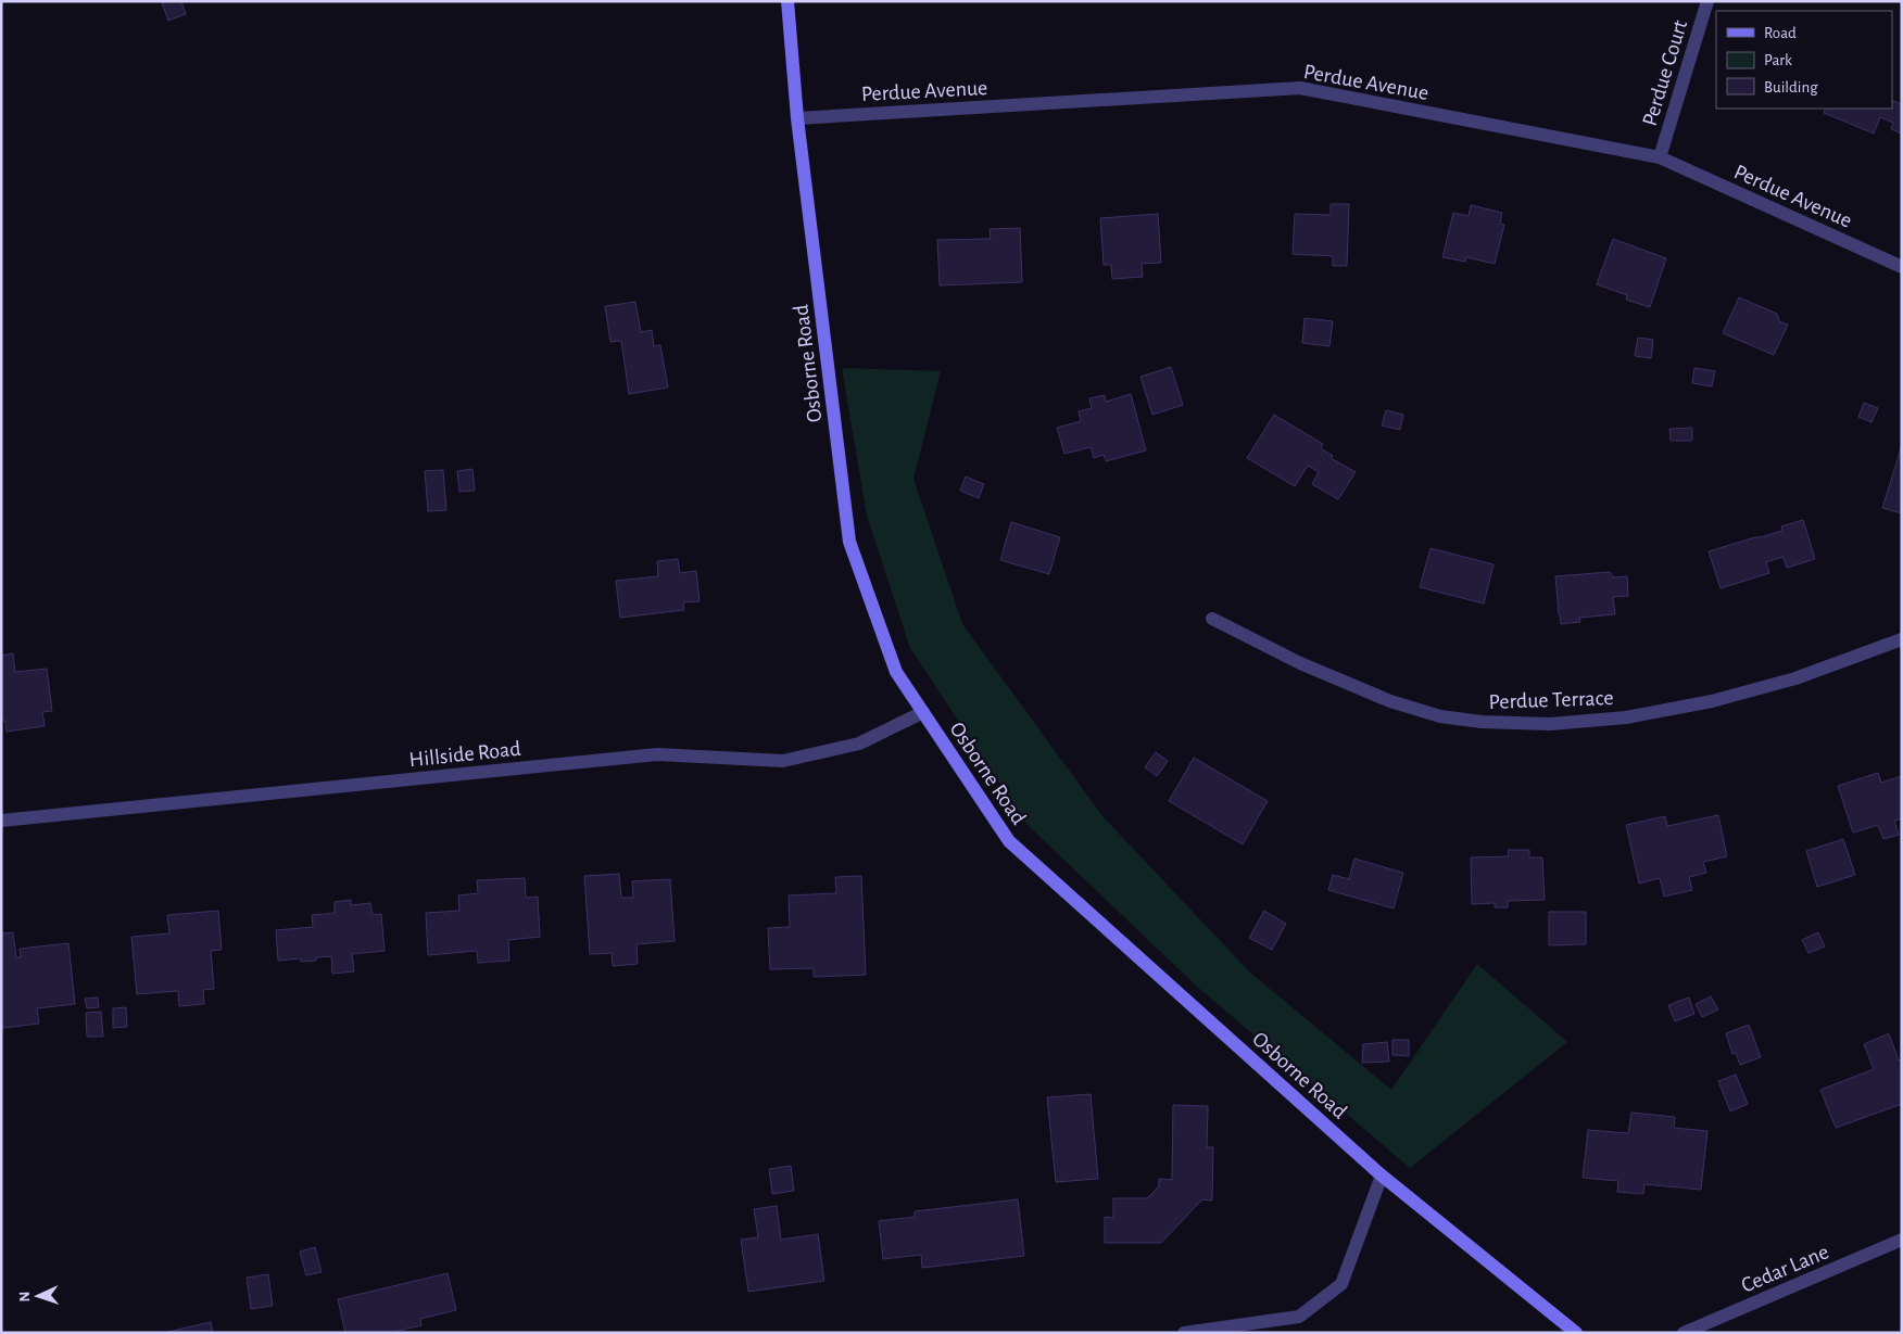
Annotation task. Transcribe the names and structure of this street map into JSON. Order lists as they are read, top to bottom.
{
  "streets": {
    "street": [
      "Perdue Court",
      "Perdue Avenue",
      "Osborne Road",
      "Perdue Terrace",
      "Hillside Road",
      "Cedar Lane"
    ]
  },
  "crossings": [
    ["Perdue Court", "Perdue Avenue"],
    ["Perdue Avenue", "Osborne Road"],
    ["Osborne Road", "Hillside Road"]
  ],
  "legend": ["Road", "Park", "Building"],
  "north": "left"
}
